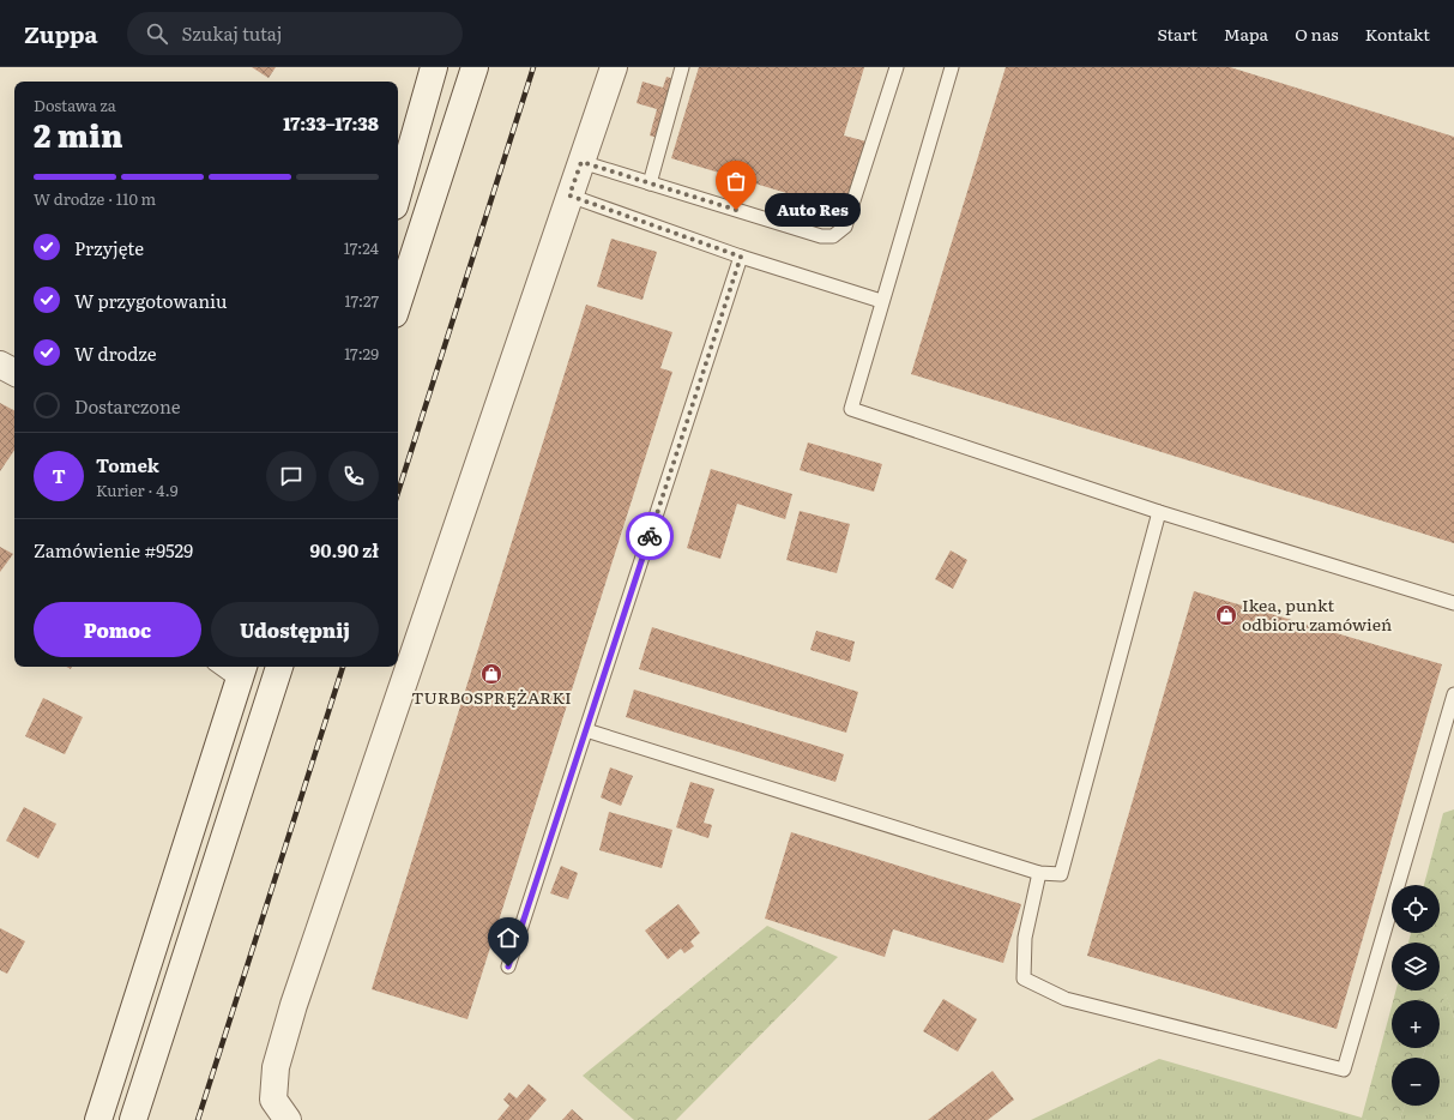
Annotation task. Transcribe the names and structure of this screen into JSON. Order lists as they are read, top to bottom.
{
  "places": {
    "other": ["Auto Res"],
    "shop": ["Ikea, punkt odbioru zamówień", "TURBOSPRĘŻARKI"]
  },
  "page": {
    "header": "Zuppa",
    "search": "Szukaj tutaj",
    "nav": [
      "Start",
      "Mapa",
      "O nas",
      "Kontakt"
    ],
    "heading": ["2 min", "Dostawa za", "17:33–17:38"],
    "panel": [
      "Tomek",
      "Kurier · 4.9",
      "Zamówienie #9529",
      "90.90 zł"
    ],
    "bar": "W drodze · 110 m",
    "bubble": "Auto Res",
    "list": [
      ["Przyjęte", "17:24"],
      ["W przygotowaniu", "17:27"],
      ["W drodze", "17:29"],
      "Dostarczone"
    ],
    "round": "T",
    "buttons": ["Pomoc", "Udostępnij"],
    "map_buttons": ["+", "−"]
  }
}
